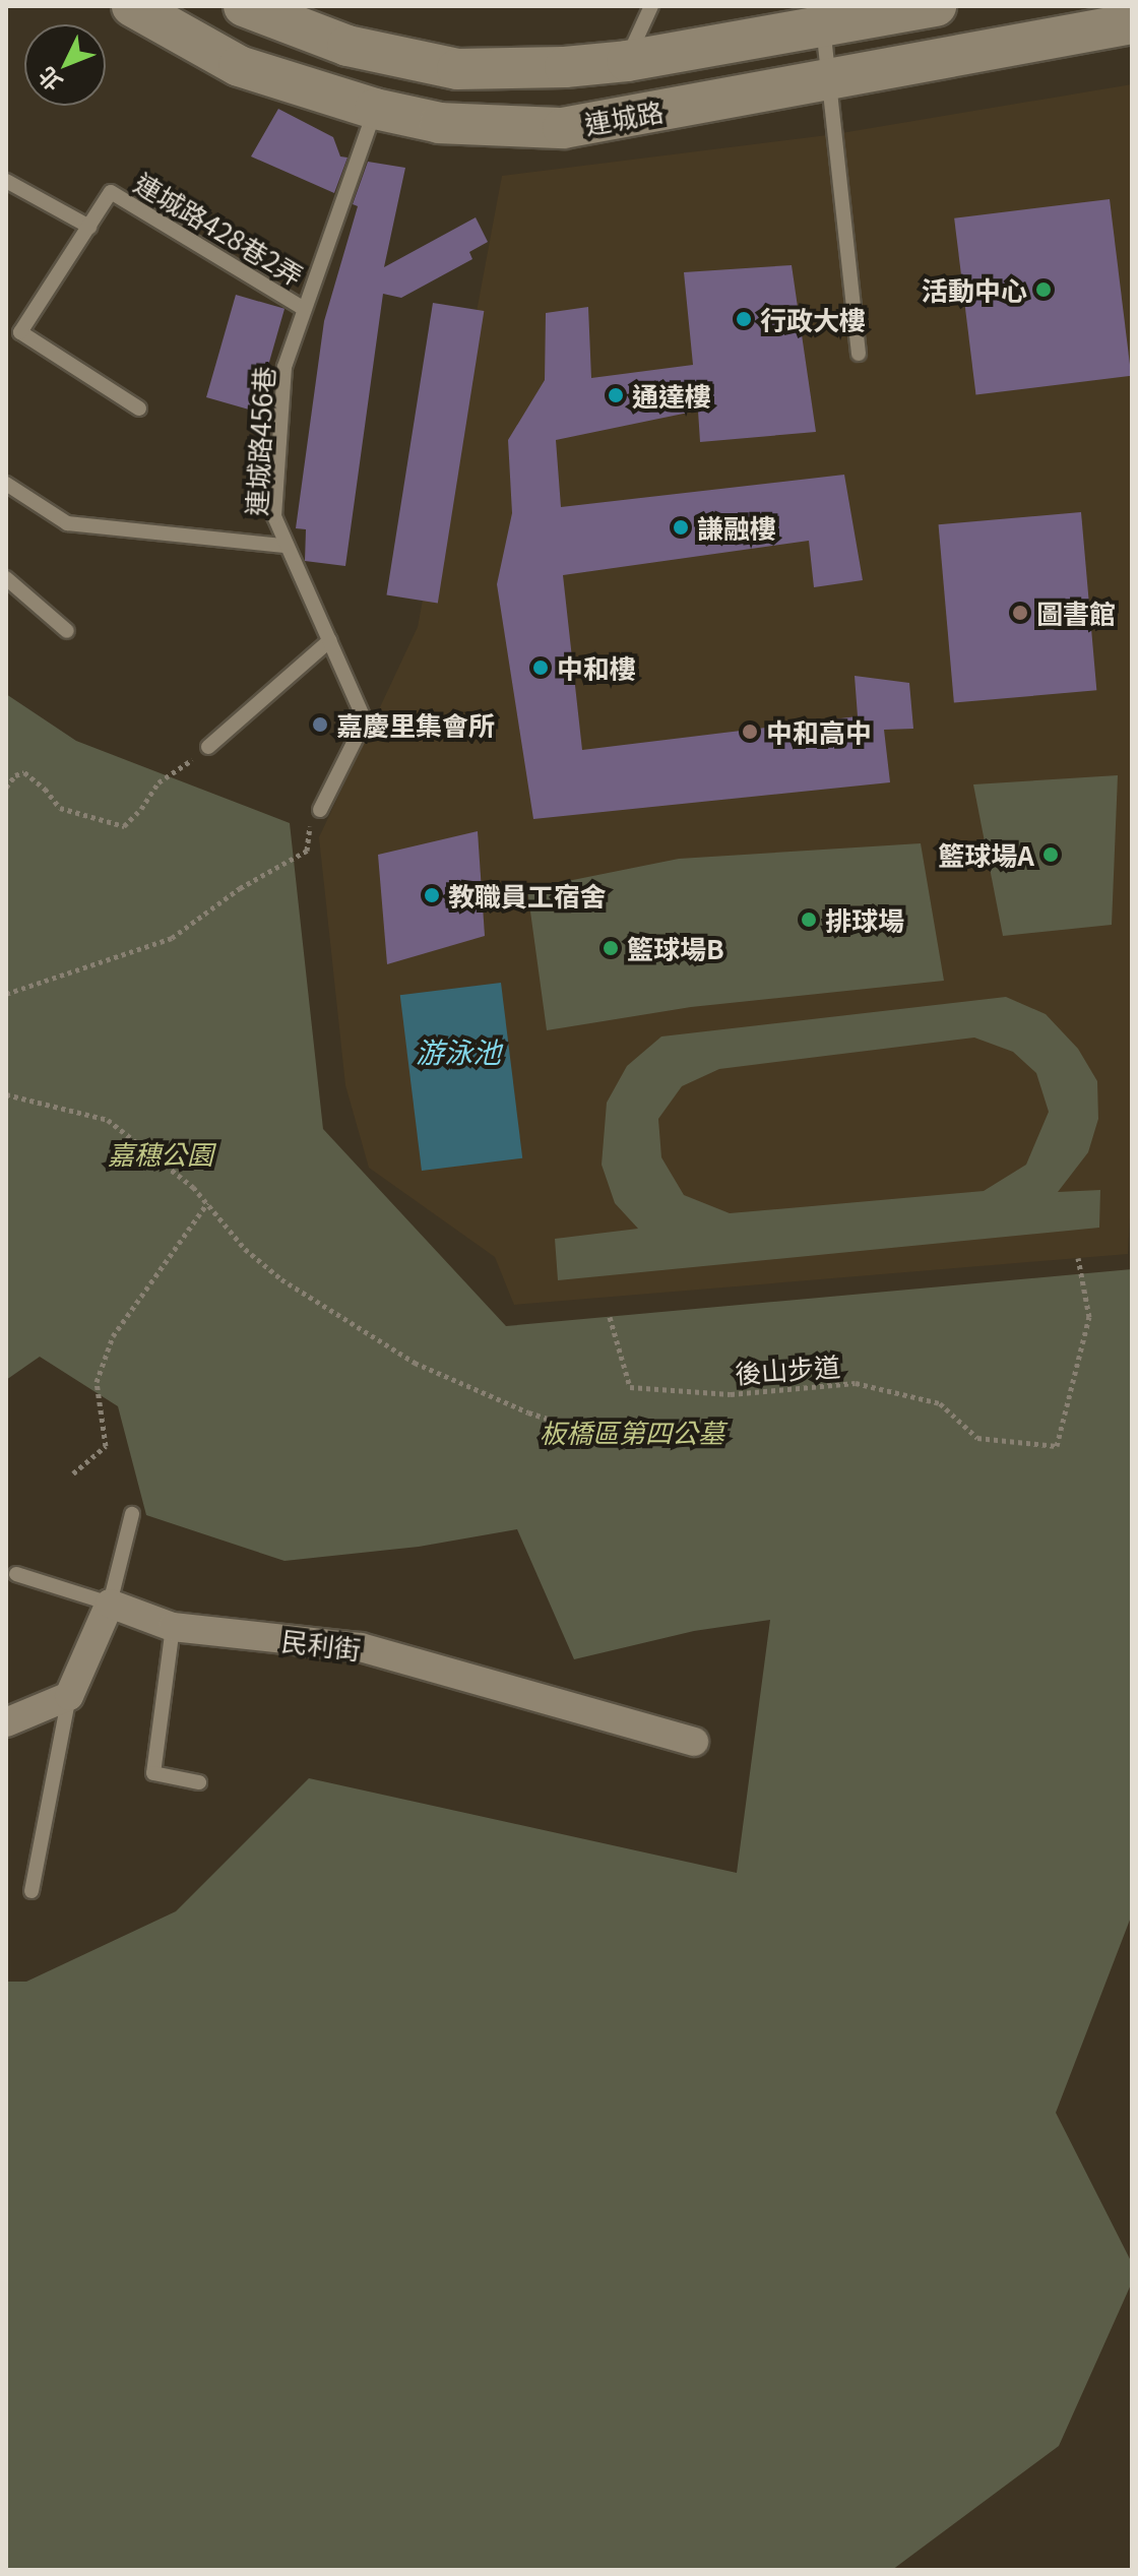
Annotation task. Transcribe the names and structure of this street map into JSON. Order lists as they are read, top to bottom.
{
  "streets": {
    "main road": ["連城路"],
    "street": ["民利街"],
    "lane": ["連城路428巷2弄", "連城路456巷"],
    "path": ["後山步道"]
  },
  "crossings": [
    ["連城路", "連城路456巷"],
    ["連城路428巷2弄", "連城路456巷"]
  ],
  "water": ["游泳池"],
  "parks": ["嘉穗公園", "板橋區第四公墓"],
  "places": [
    "活動中心",
    "行政大樓",
    "通達樓",
    "謙融樓",
    "圖書館",
    "中和樓",
    "嘉慶里集會所",
    "中和高中",
    "籃球場A",
    "教職員工宿舍",
    "排球場",
    "籃球場B"
  ],
  "north": "bottom left"
}
